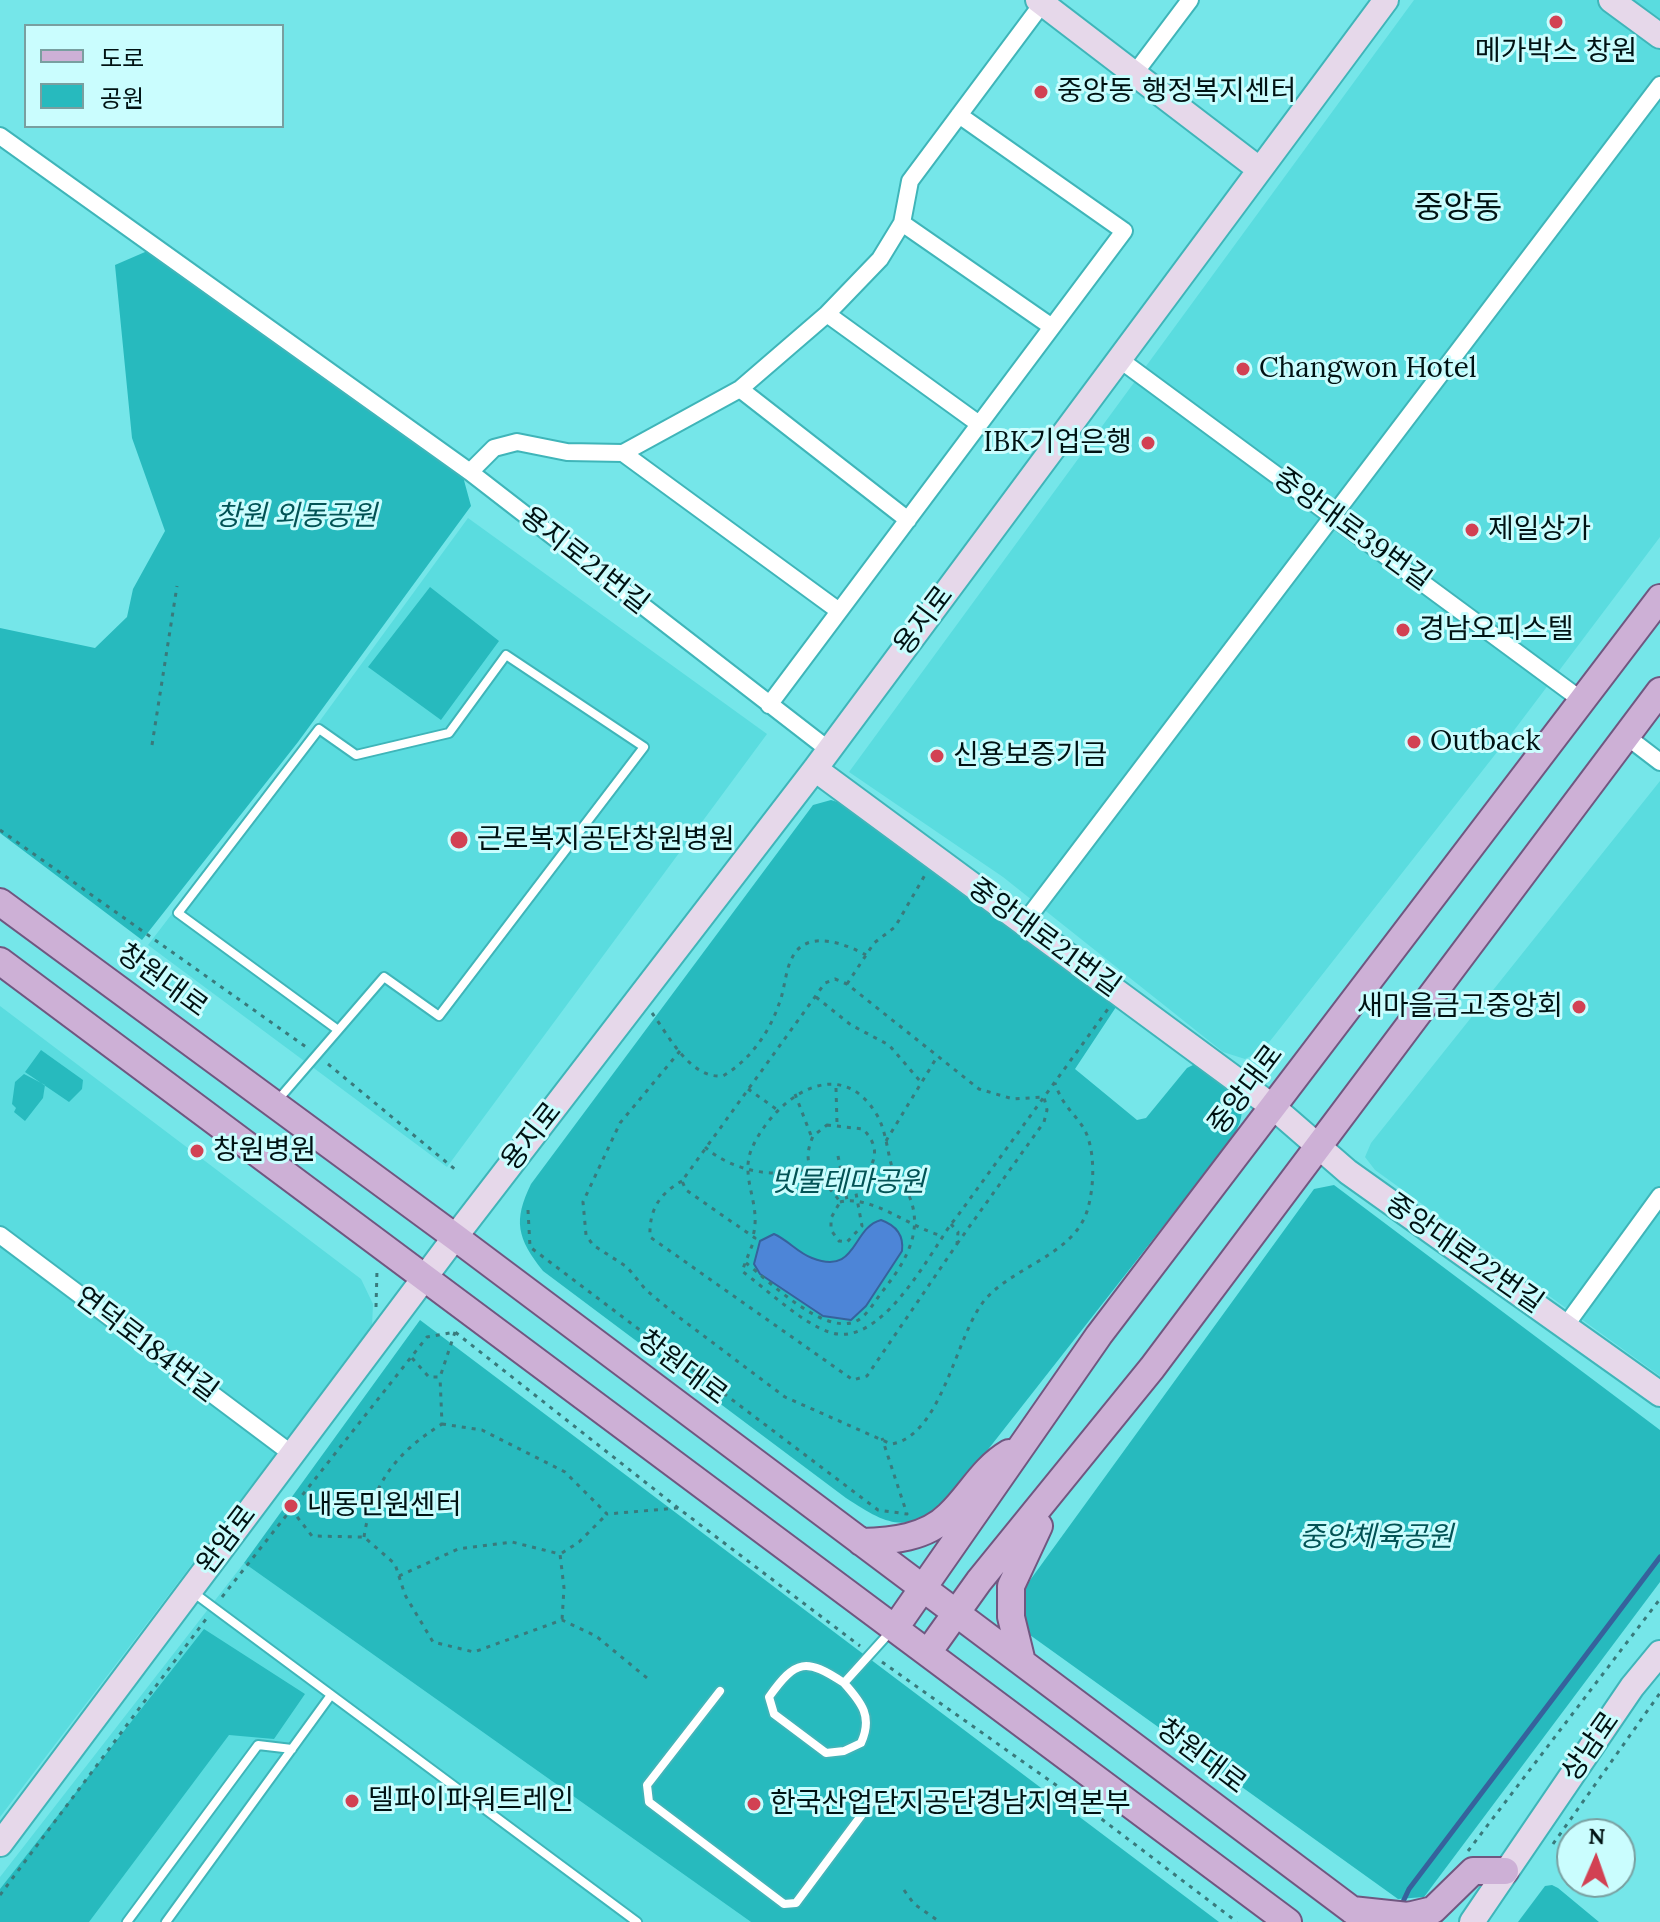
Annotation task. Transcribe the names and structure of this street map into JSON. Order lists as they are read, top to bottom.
{
  "streets": {
    "main road": [
      "용지로",
      "중앙대로21번길",
      "창원대로",
      "중앙대로",
      "중앙대로22번길",
      "완암로",
      "상남로"
    ],
    "street": ["중앙대로39번길", "용지로21번길", "연덕로184번길"]
  },
  "crossings": [
    ["중앙대로39번길", "용지로"],
    ["중앙대로39번길", "중앙대로"],
    ["용지로21번길", "용지로"],
    ["용지로21번길", "중앙대로21번길"],
    ["용지로", "중앙대로21번길"],
    ["용지로", "창원대로"],
    ["용지로", "완암로"],
    ["중앙대로21번길", "중앙대로"],
    ["중앙대로21번길", "중앙대로22번길"],
    ["창원대로", "중앙대로"],
    ["창원대로", "완암로"],
    ["중앙대로", "중앙대로22번길"],
    ["연덕로184번길", "완암로"]
  ],
  "districts": ["중앙동"],
  "parks": ["창원 외동공원", "빗물테마공원", "중앙체육공원"],
  "places": [
    "메가박스 창원",
    "중앙동 행정복지센터",
    "Changwon Hotel",
    "IBK기업은행",
    "제일상가",
    "경남오피스텔",
    "Outback",
    "신용보증기금",
    "근로복지공단창원병원",
    "새마을금고중앙회",
    "창원병원",
    "내동민원센터",
    "델파이파워트레인",
    "한국산업단지공단경남지역본부"
  ],
  "legend": ["도로", "공원"],
  "north": "top"
}
